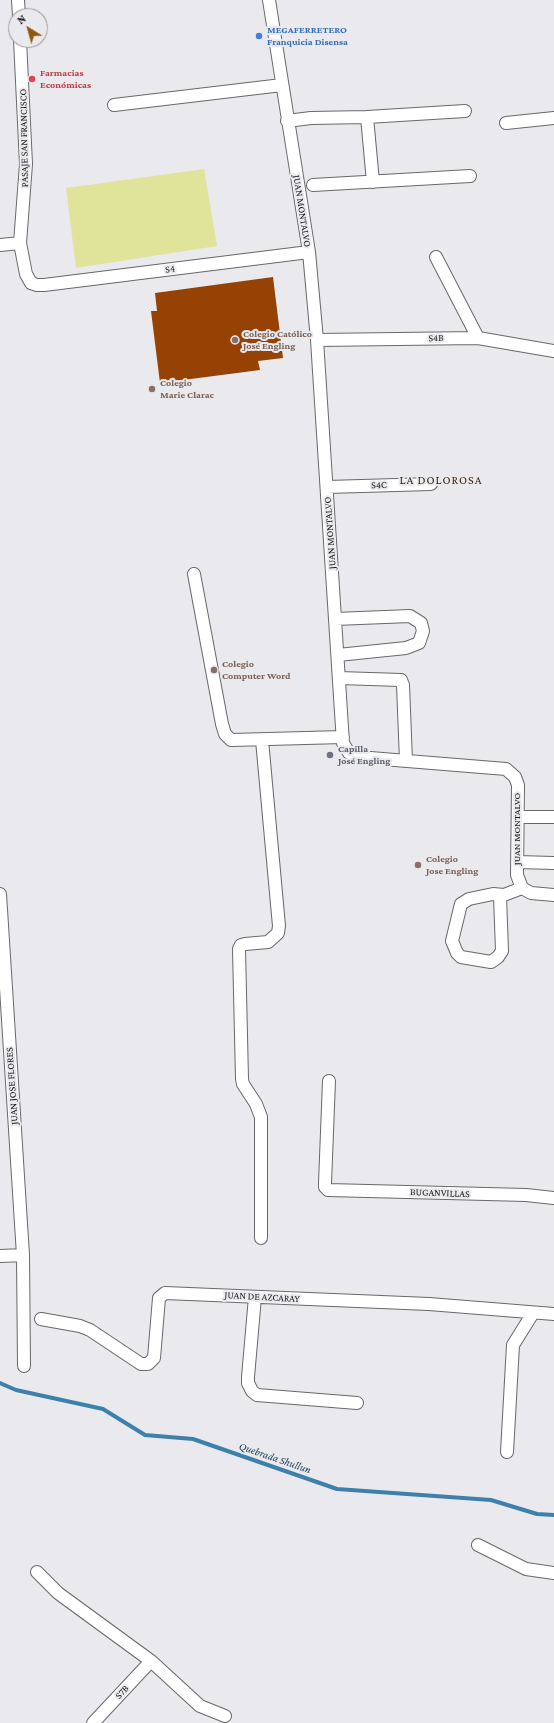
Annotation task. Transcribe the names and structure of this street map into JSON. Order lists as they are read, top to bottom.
{
  "streets": {
    "street": [
      "PASAJE SAN FRANCISCO",
      "JUAN MONTALVO",
      "S4",
      "S4B",
      "S4C",
      "JUAN JOSE FLORES",
      "BUGANVILLAS",
      "JUAN DE AZCARAY",
      "S7B"
    ]
  },
  "crossings": [
    ["PASAJE SAN FRANCISCO", "S4"],
    ["JUAN MONTALVO", "S4"],
    ["JUAN MONTALVO", "S4B"],
    ["JUAN MONTALVO", "S4C"]
  ],
  "districts": ["LA DOLOROSA"],
  "water": ["Quebrada Shullun"],
  "places": [
    "MEGAFERRETERO Franquicia Disensa",
    "Farmacias Económicas",
    "Colegio Católico José Engling",
    "Colegio Marie Clarac",
    "Colegio Computer Word",
    "Capilla José Engling",
    "Colegio Jose Engling"
  ],
  "north": "top left"
}
